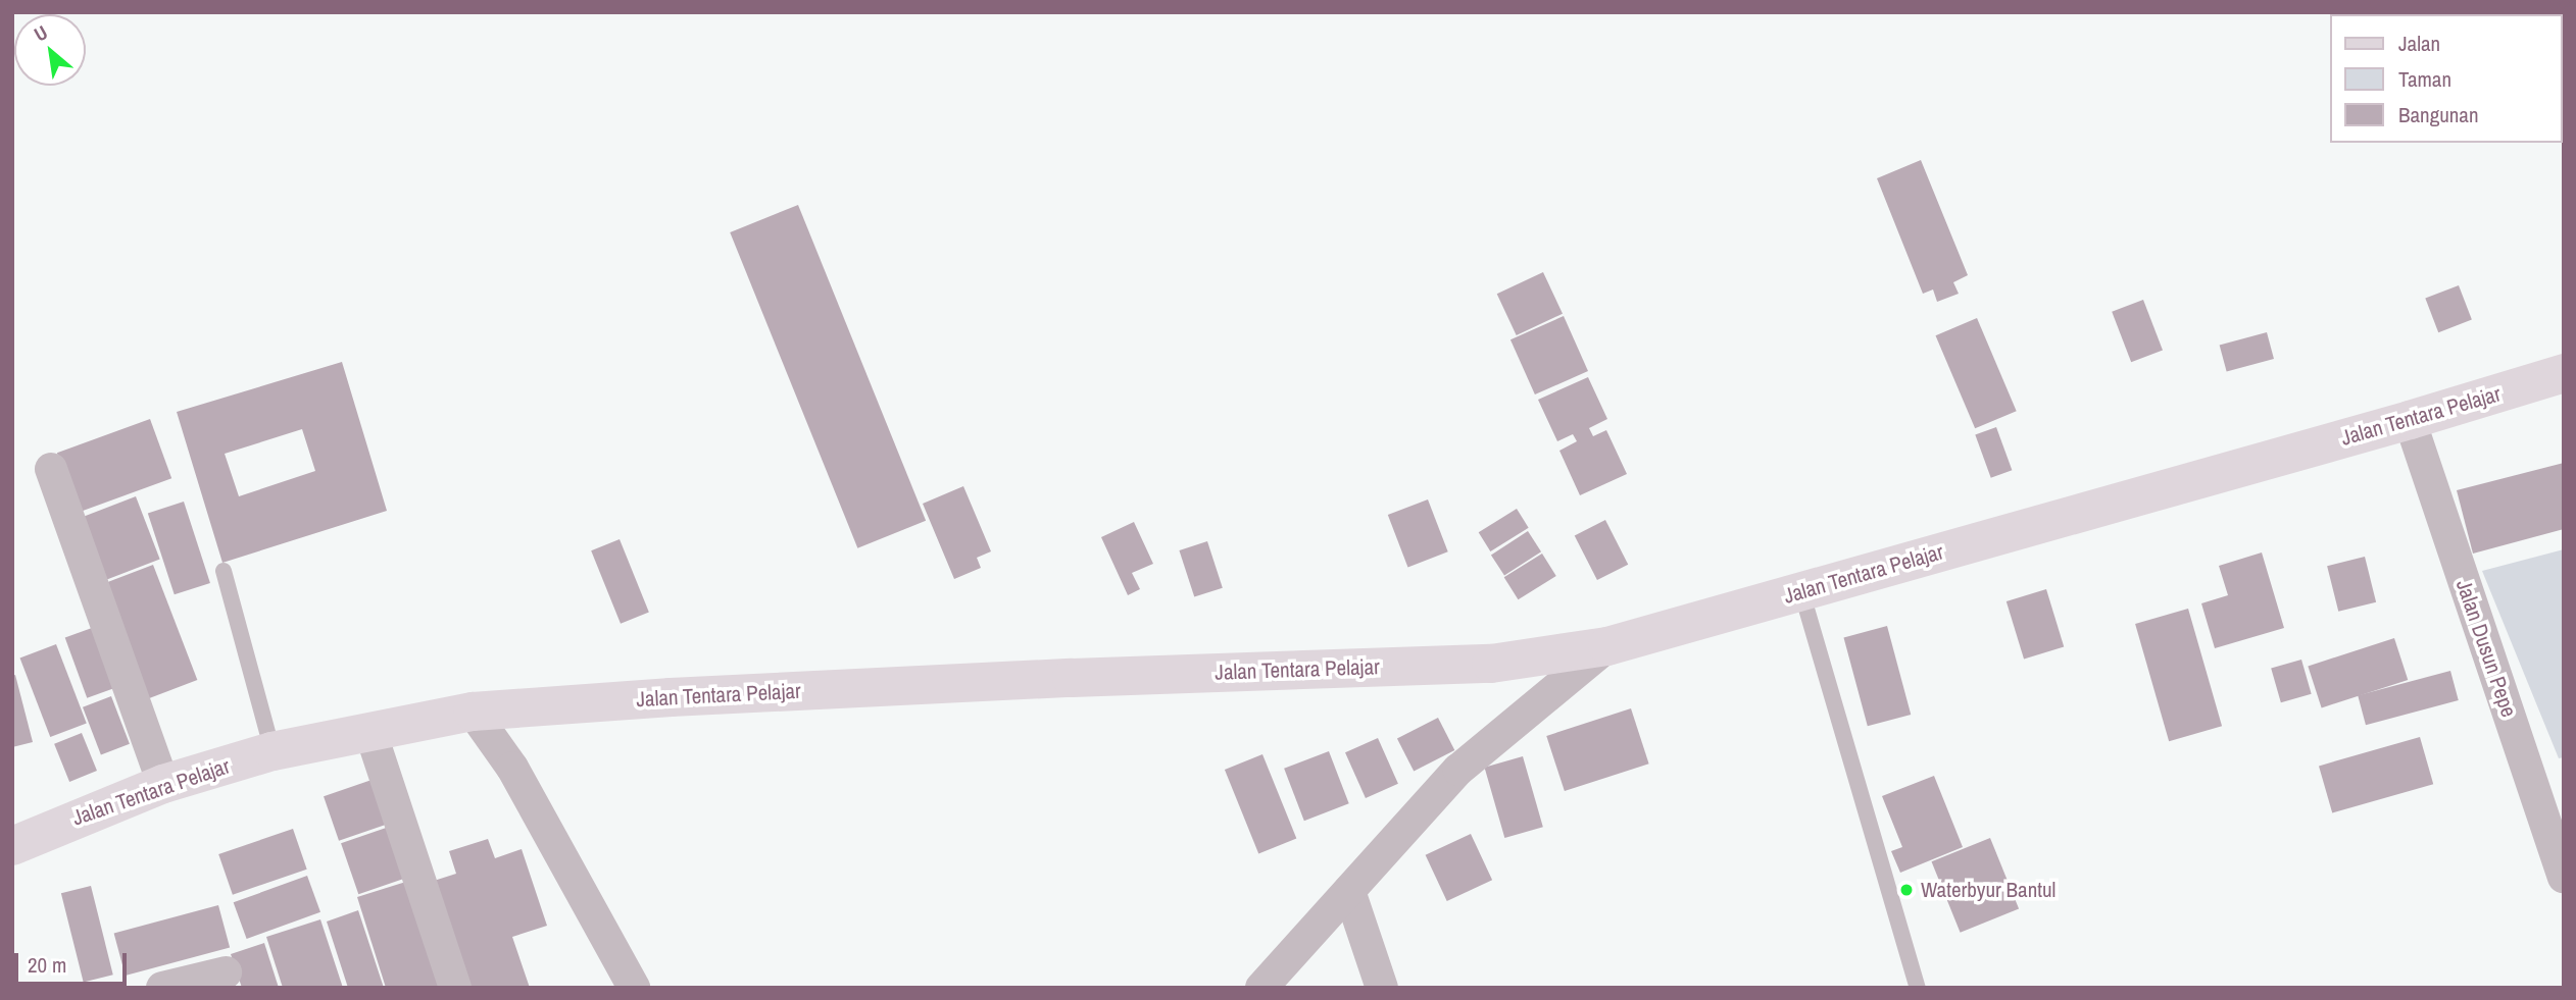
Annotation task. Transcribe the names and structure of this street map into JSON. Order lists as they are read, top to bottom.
{
  "streets": {
    "main road": ["Jalan Tentara Pelajar"],
    "street": ["Jalan Dusun Pepe"]
  },
  "crossings": [
    ["Jalan Tentara Pelajar", "Jalan Dusun Pepe"]
  ],
  "places": ["Waterbyur Bantul"],
  "legend": ["Jalan", "Taman", "Bangunan"],
  "scale_bar": "20 m",
  "north": "top left"
}
